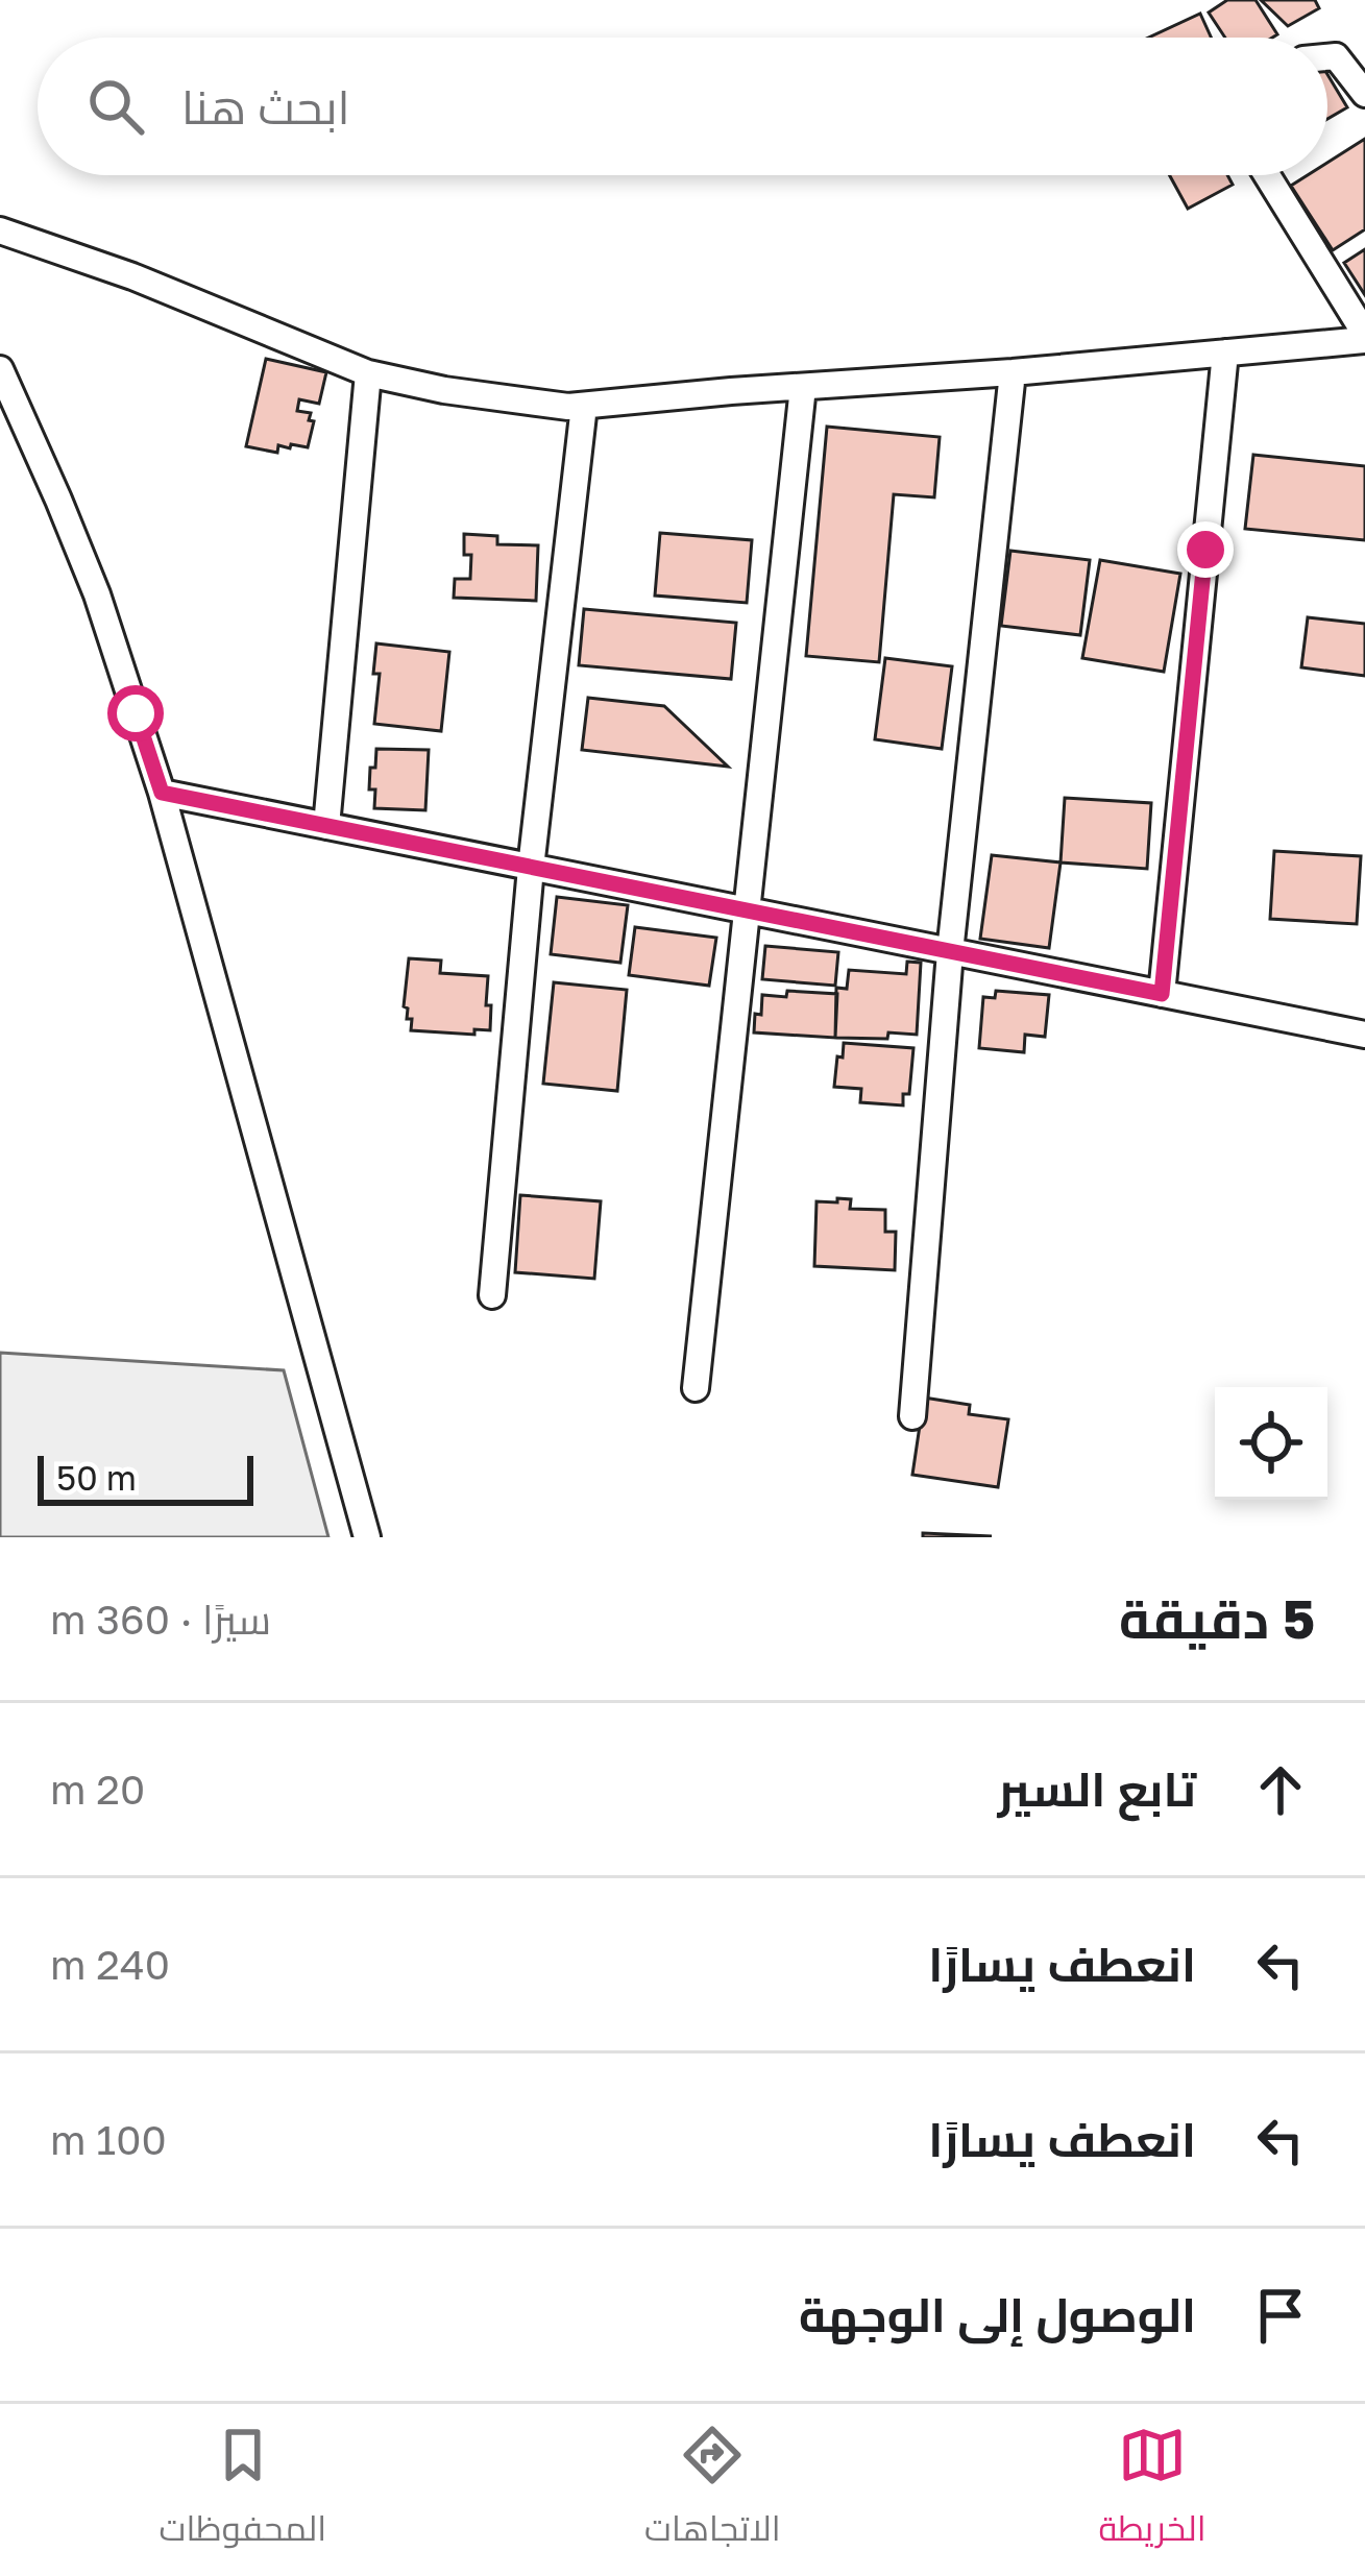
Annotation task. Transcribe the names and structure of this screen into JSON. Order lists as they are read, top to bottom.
{
  "scale_bar": "50 m",
  "page": {
    "search": "ابحث هنا",
    "scale": "50 m",
    "heading": ["5 دقيقة", "سيرًا · 360 m"],
    "list": [
      ["تابع السير", "20 m"],
      ["انعطف يسارًا", "240 m"],
      ["انعطف يسارًا", "100 m"],
      "الوصول إلى الوجهة"
    ],
    "nav": ["الخريطة", "الاتجاهات", "المحفوظات"]
  }
}
